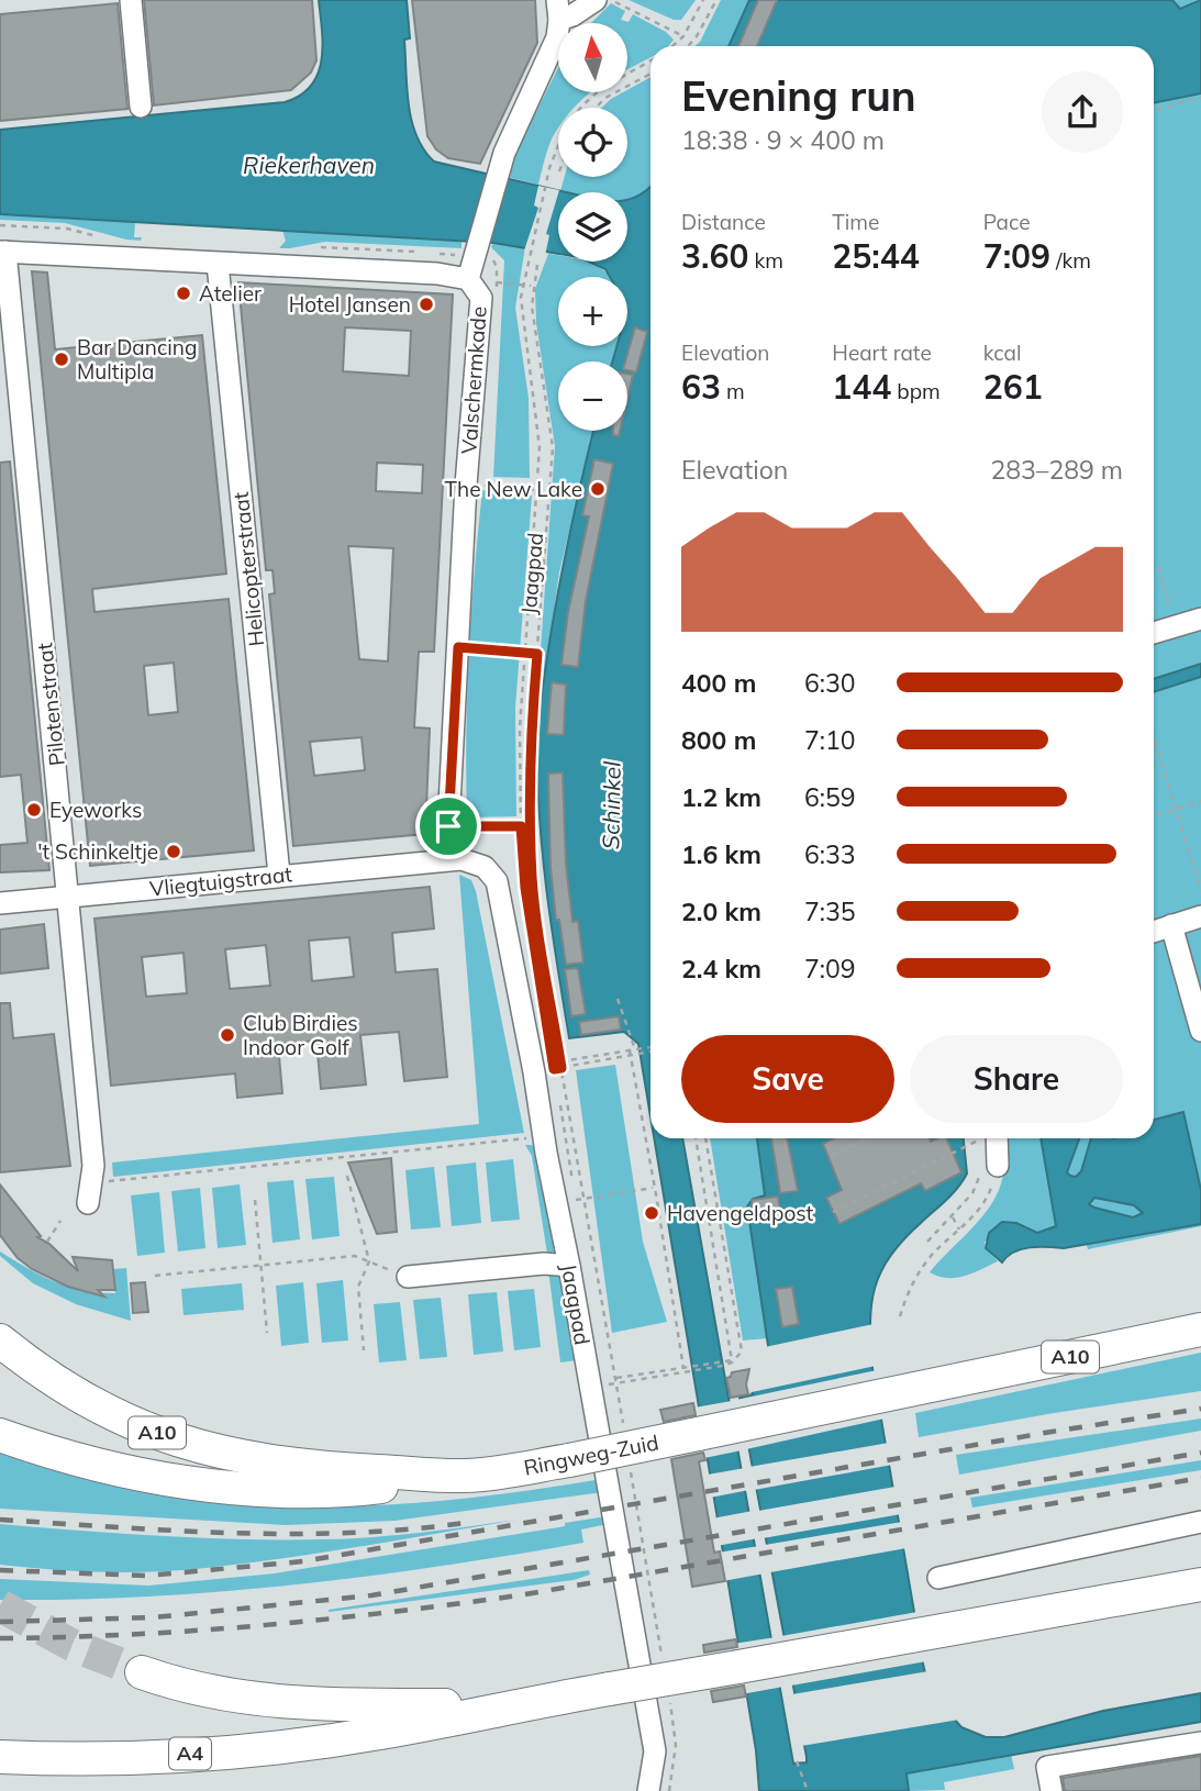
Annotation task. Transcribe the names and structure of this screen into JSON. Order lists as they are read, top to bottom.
{
  "streets": {
    "highway": ["A10", "Ringweg-Zuid", "A4"],
    "street": [
      "Valschermkade",
      "Helicopterstraat",
      "Jaagpad",
      "Pilotenstraat",
      "Vliegtuigstraat"
    ]
  },
  "crossings": [
    ["Valschermkade", "Helicopterstraat"],
    ["Valschermkade", "Jaagpad"],
    ["Valschermkade", "Pilotenstraat"],
    ["Valschermkade", "Vliegtuigstraat"],
    ["Helicopterstraat", "Vliegtuigstraat"],
    ["Jaagpad", "Vliegtuigstraat"],
    ["Pilotenstraat", "Vliegtuigstraat"]
  ],
  "water": ["Riekerhaven", "Schinkel"],
  "places": [
    "Atelier",
    "Hotel Jansen",
    "Bar Dancing Multipla",
    "The New Lake",
    "Eyeworks",
    "'t Schinkeltje",
    "Club Birdies Indoor Golf",
    "Havengeldpost"
  ],
  "north": "top",
  "page": {
    "map_buttons": ["+", "−"],
    "heading": ["Evening run", "18:38 · 9 × 400 m"],
    "stats": [
      ["Distance", "3.60 km"],
      ["Time", "25:44"],
      ["Pace", "7:09 /km"],
      ["Elevation", "63 m"],
      ["Heart rate", "144 bpm"],
      ["kcal", "261"]
    ],
    "chart": ["Elevation", "283–289 m"],
    "list": [
      {
        "name": "400 m",
        "note": "6:30"
      },
      {
        "name": "800 m",
        "note": "7:10"
      },
      {
        "name": "1.2 km",
        "note": "6:59"
      },
      {
        "name": "1.6 km",
        "note": "6:33"
      },
      {
        "name": "2.0 km",
        "note": "7:35"
      },
      {
        "name": "2.4 km",
        "note": "7:09"
      }
    ],
    "buttons": ["Save", "Share"]
  }
}
